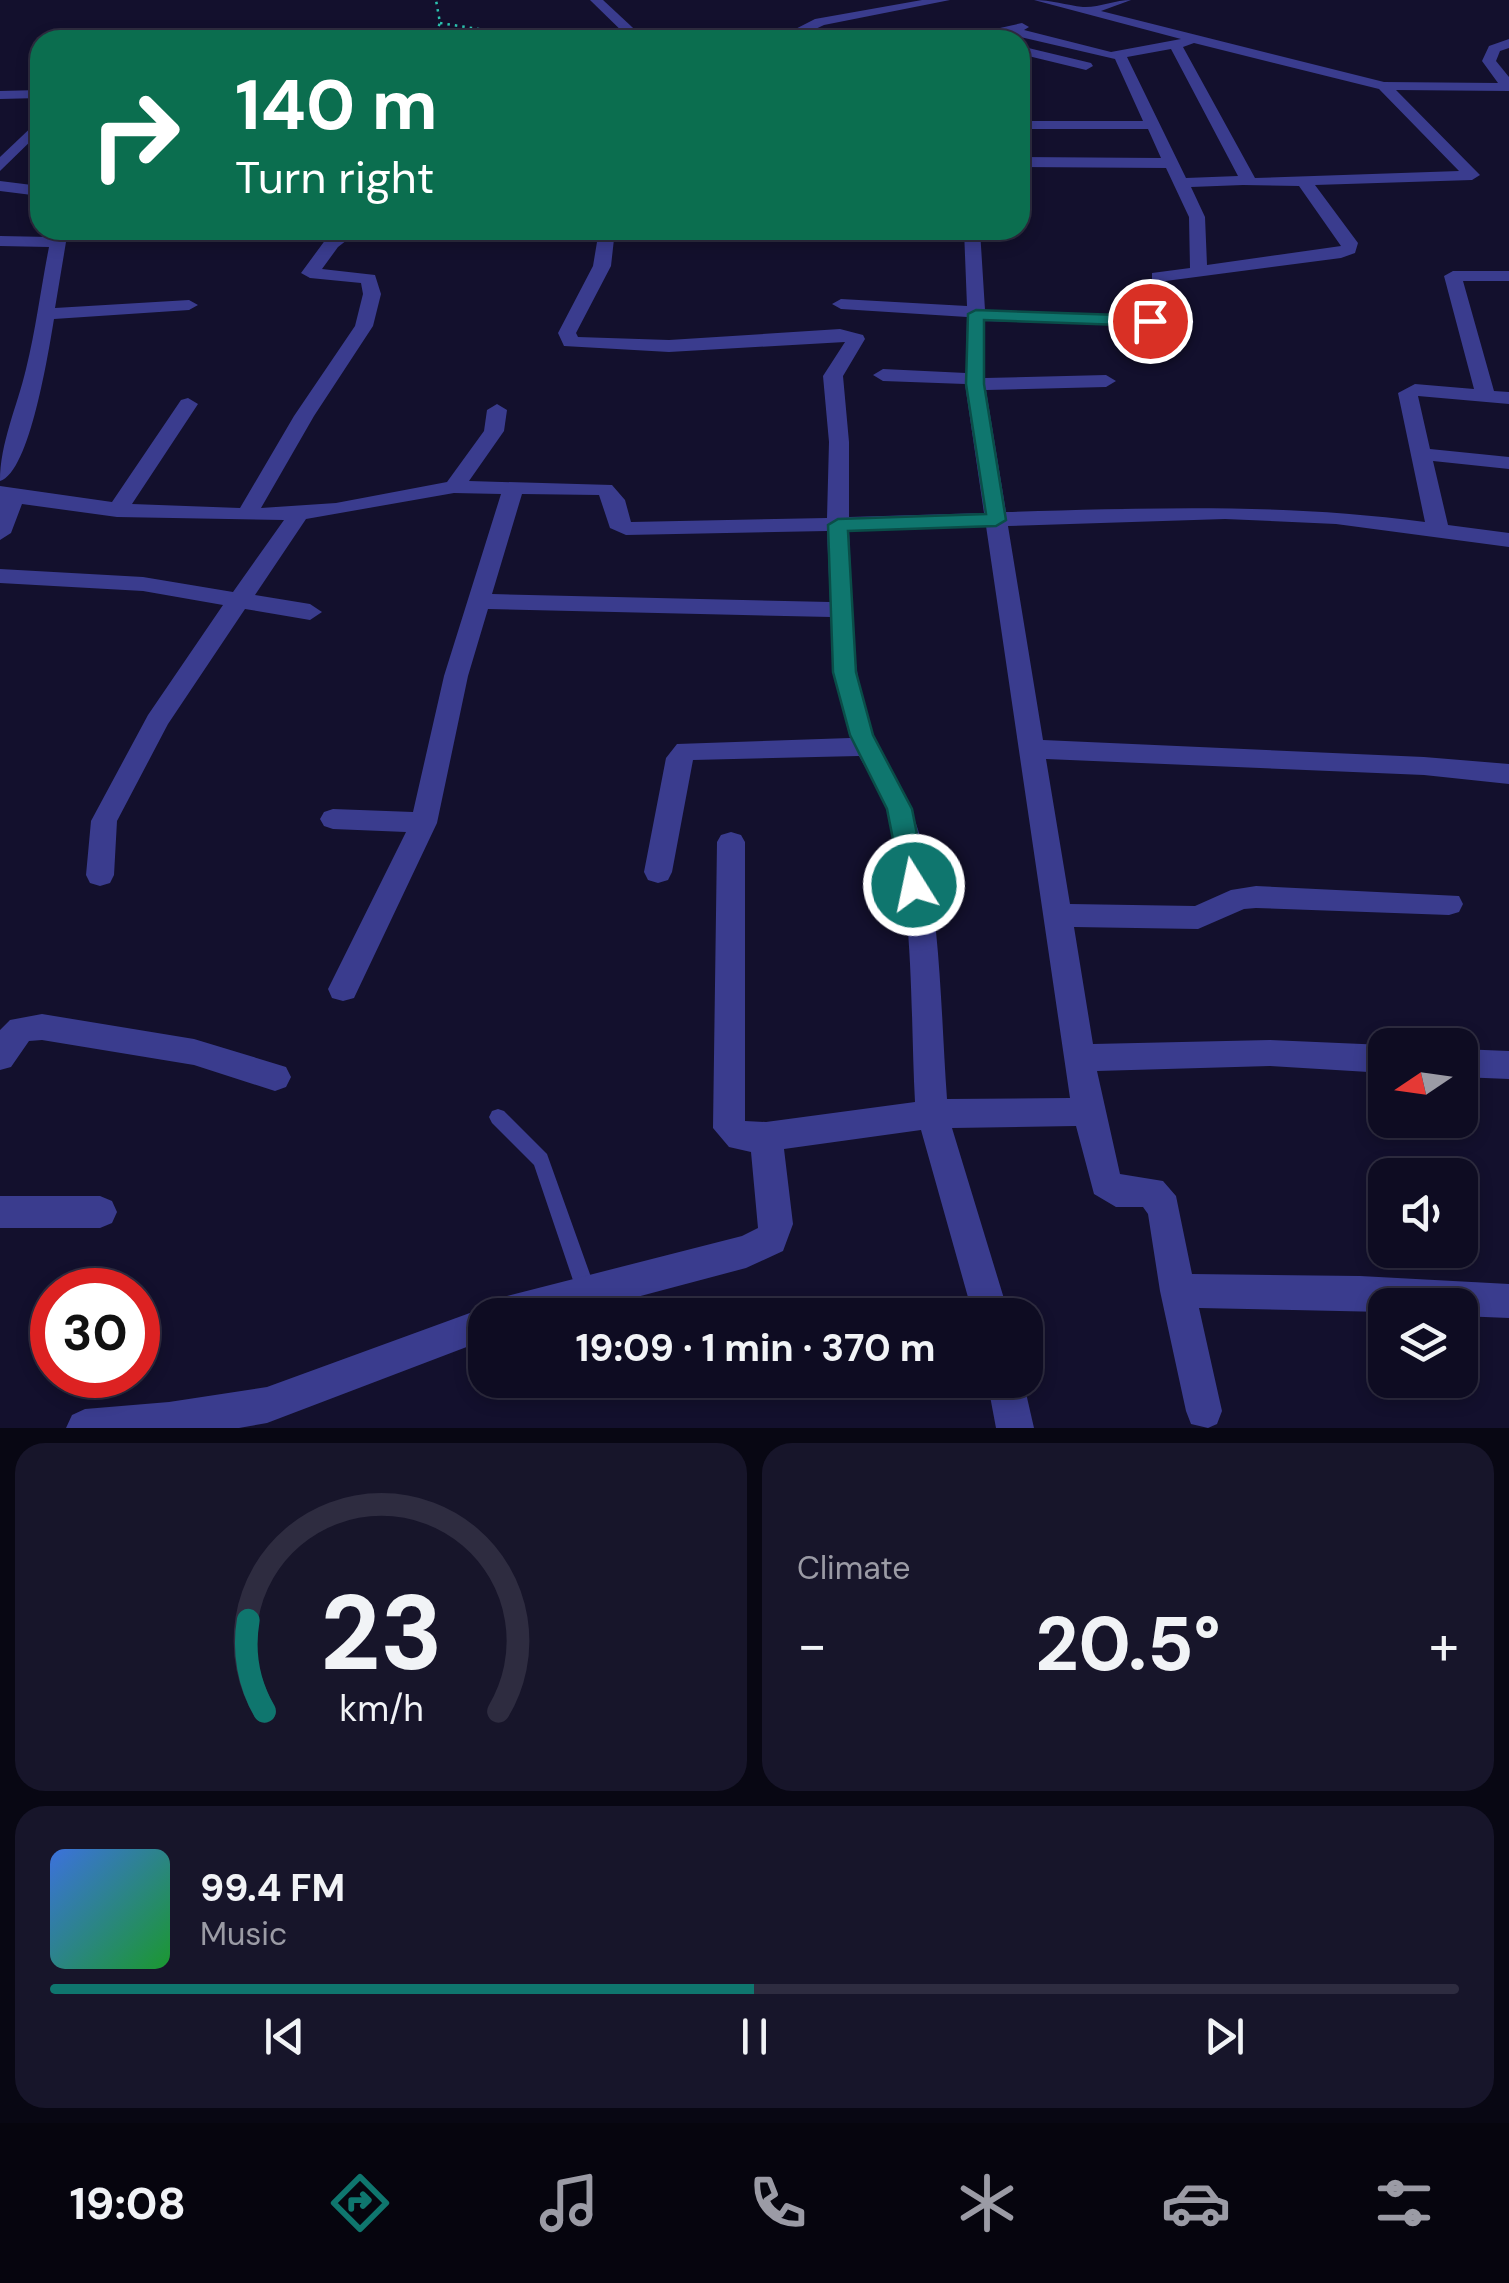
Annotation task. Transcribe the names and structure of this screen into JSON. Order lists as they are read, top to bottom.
{
  "north": "left",
  "page": {
    "turn": ["140 m", "Turn right"],
    "limit": "30",
    "trip": "19:09 · 1 min · 370 m",
    "tile": "Climate",
    "heat": ["−", "20.5°", "+"],
    "song": ["99.4 FM", "Music"],
    "tabs": "19:08",
    "gauge": ["23", "km/h"]
  }
}
